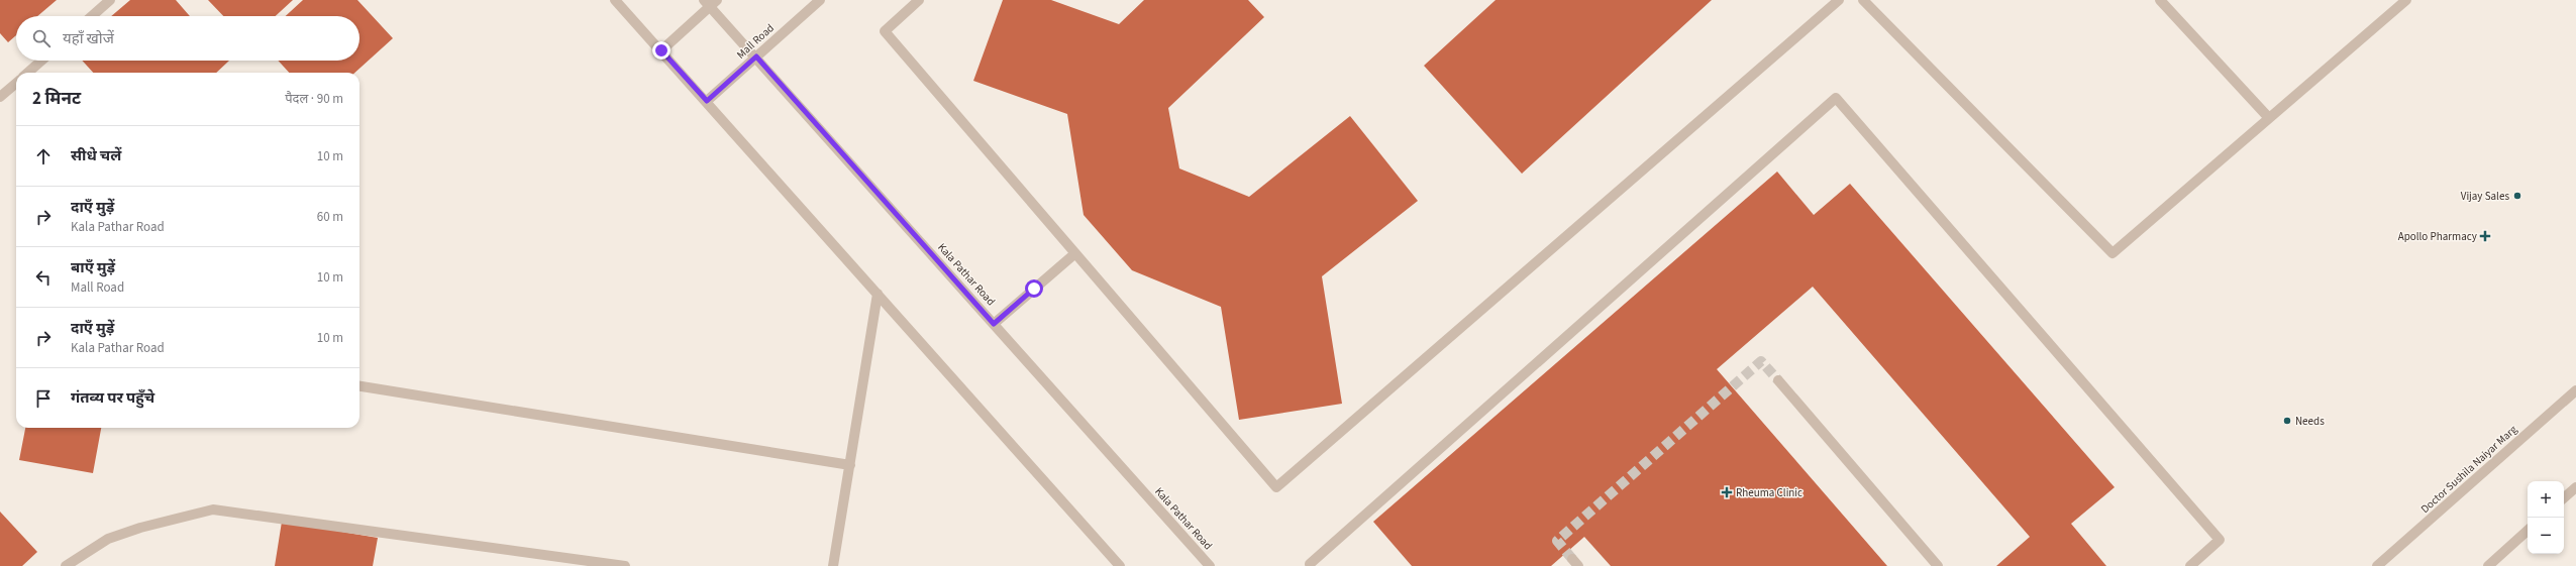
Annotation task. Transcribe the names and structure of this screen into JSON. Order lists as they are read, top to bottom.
{
  "streets": {
    "street": ["Mall Road", "Kala Pathar Road", "Doctor Sushila Naiyar Marg"]
  },
  "crossings": [
    ["Mall Road", "Kala Pathar Road"]
  ],
  "places": {
    "other": ["Vijay Sales", "Needs"],
    "health": ["Apollo Pharmacy", "Rheuma Clinic"]
  },
  "page": {
    "search": "यहाँ खोजें",
    "heading": ["2 मिनट", "पैदल · 90 m"],
    "list": [
      ["सीधे चलें", "10 m"],
      ["दाएँ मुड़ें", "Kala Pathar Road", "60 m"],
      ["बाएँ मुड़ें", "Mall Road", "10 m"],
      ["दाएँ मुड़ें", "Kala Pathar Road", "10 m"],
      "गंतव्य पर पहुँचे"
    ],
    "map_buttons": ["+", "−"]
  }
}
